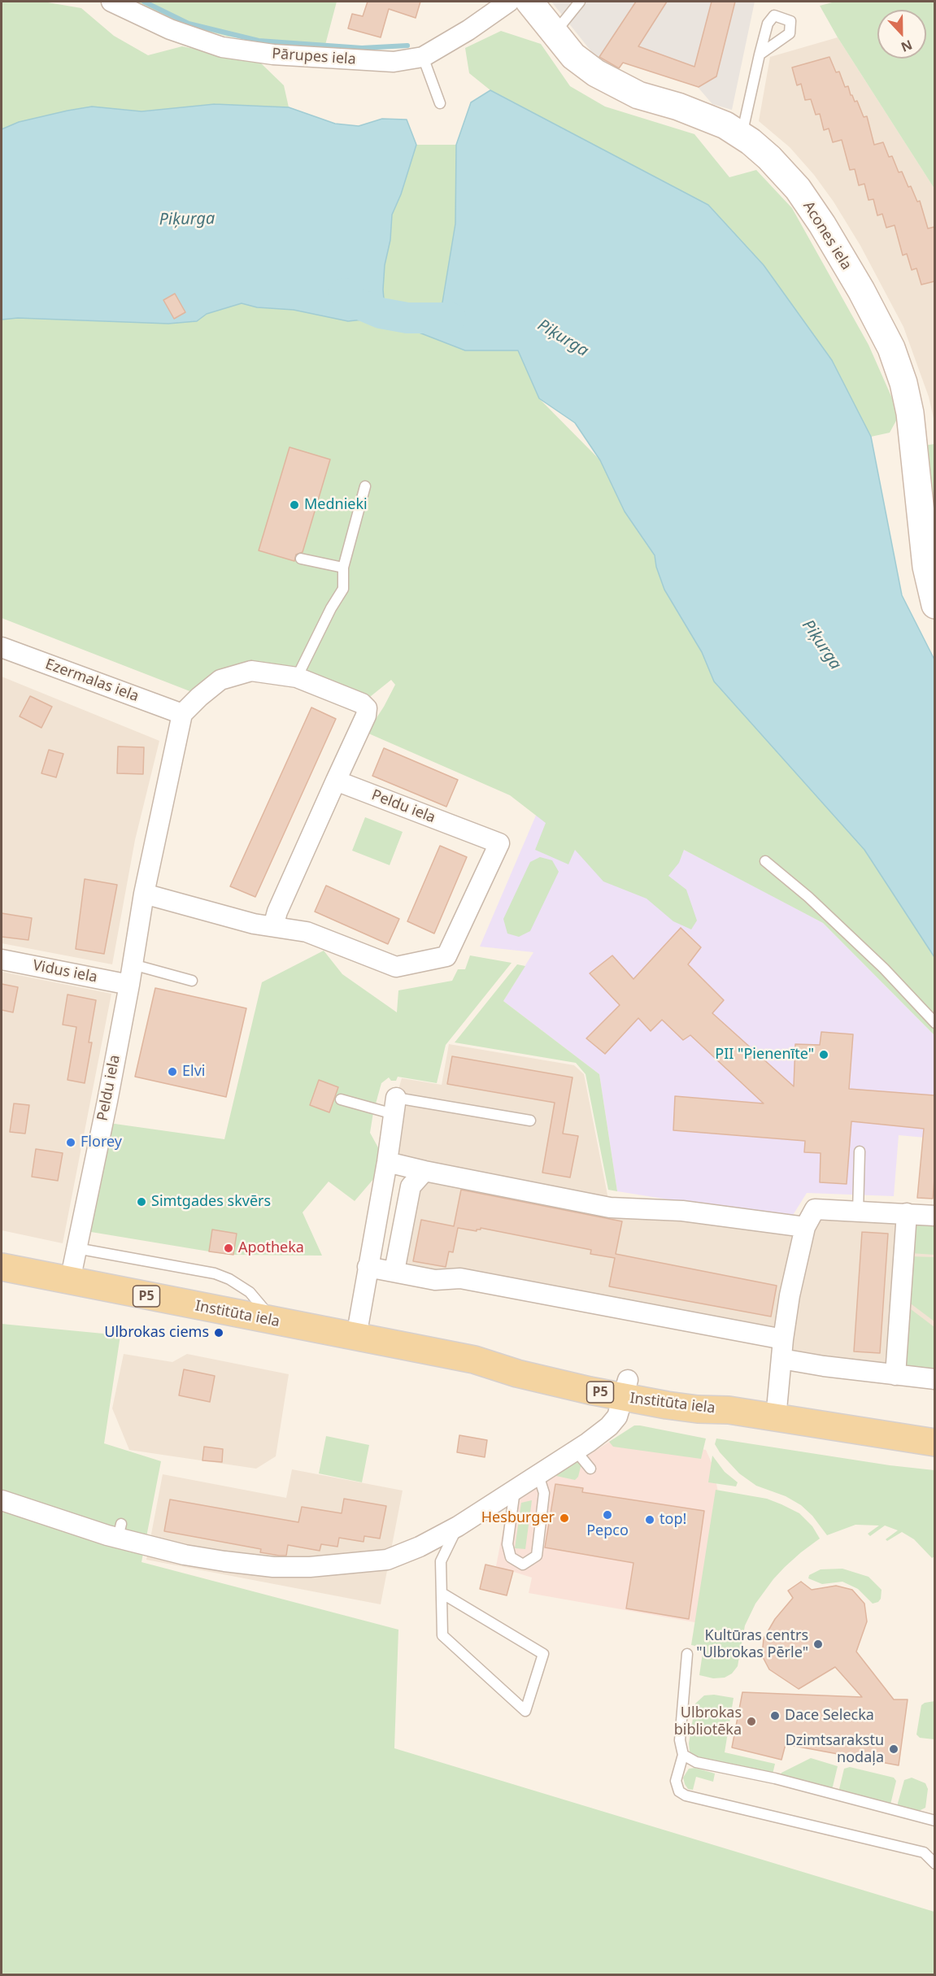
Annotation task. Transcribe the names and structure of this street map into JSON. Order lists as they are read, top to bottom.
{
  "streets": {
    "main road": ["P5", "Institūta iela"],
    "street": [
      "Pārupes iela",
      "Acones iela",
      "Ezermalas iela",
      "Peldu iela",
      "Vidus iela"
    ]
  },
  "crossings": [
    ["Ezermalas iela", "Peldu iela"],
    ["Peldu iela", "Vidus iela"],
    ["Peldu iela", "Institūta iela"]
  ],
  "water": ["Piķurga"],
  "places": [
    "Mednieki",
    "PII \"Pienenīte\"",
    "Elvi",
    "Florey",
    "Simtgades skvērs",
    "Apotheka",
    "Ulbrokas ciems",
    "Pepco",
    "Hesburger",
    "top!",
    "Kultūras centrs \"Ulbrokas Pērle\"",
    "Dace Selecka",
    "Ulbrokas bibliotēka",
    "Dzimtsarakstu nodaļa"
  ],
  "north": "bottom"
}
